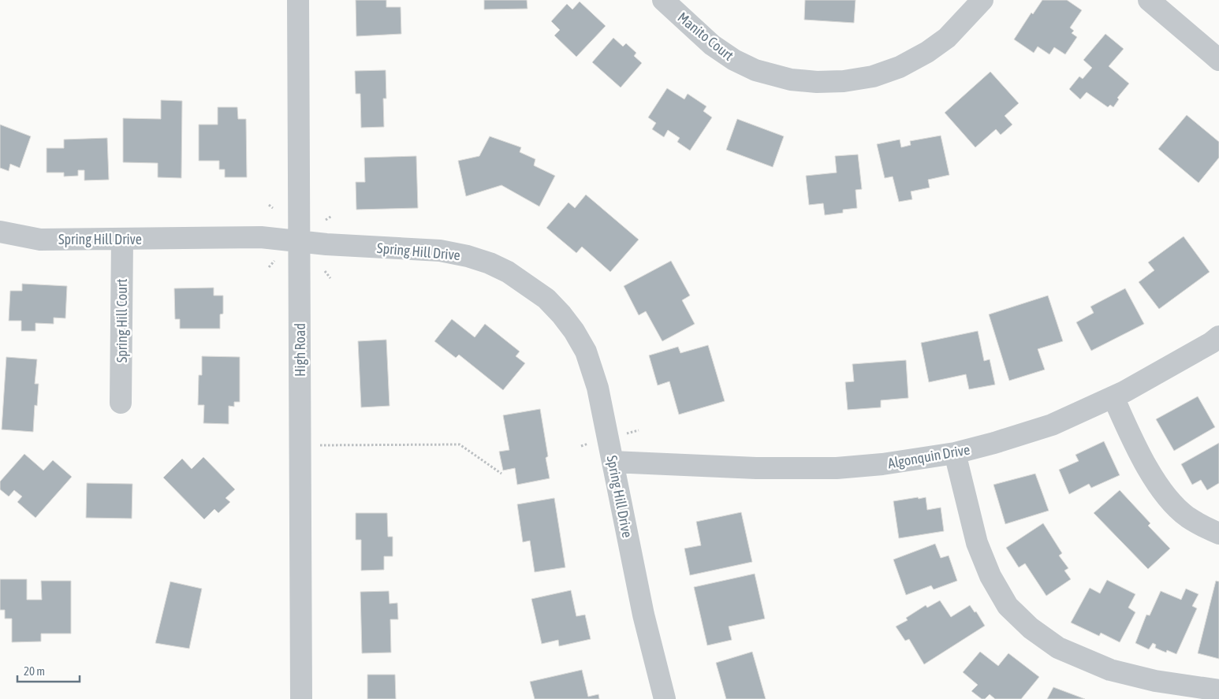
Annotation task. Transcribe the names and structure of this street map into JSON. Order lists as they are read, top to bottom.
{
  "streets": {
    "street": [
      "Manito Court",
      "Spring Hill Drive",
      "Spring Hill Court",
      "High Road",
      "Algonquin Drive"
    ]
  },
  "crossings": [
    ["Spring Hill Drive", "Spring Hill Court"],
    ["Spring Hill Drive", "High Road"],
    ["Spring Hill Drive", "Algonquin Drive"]
  ],
  "scale_bar": "20 m"
}
